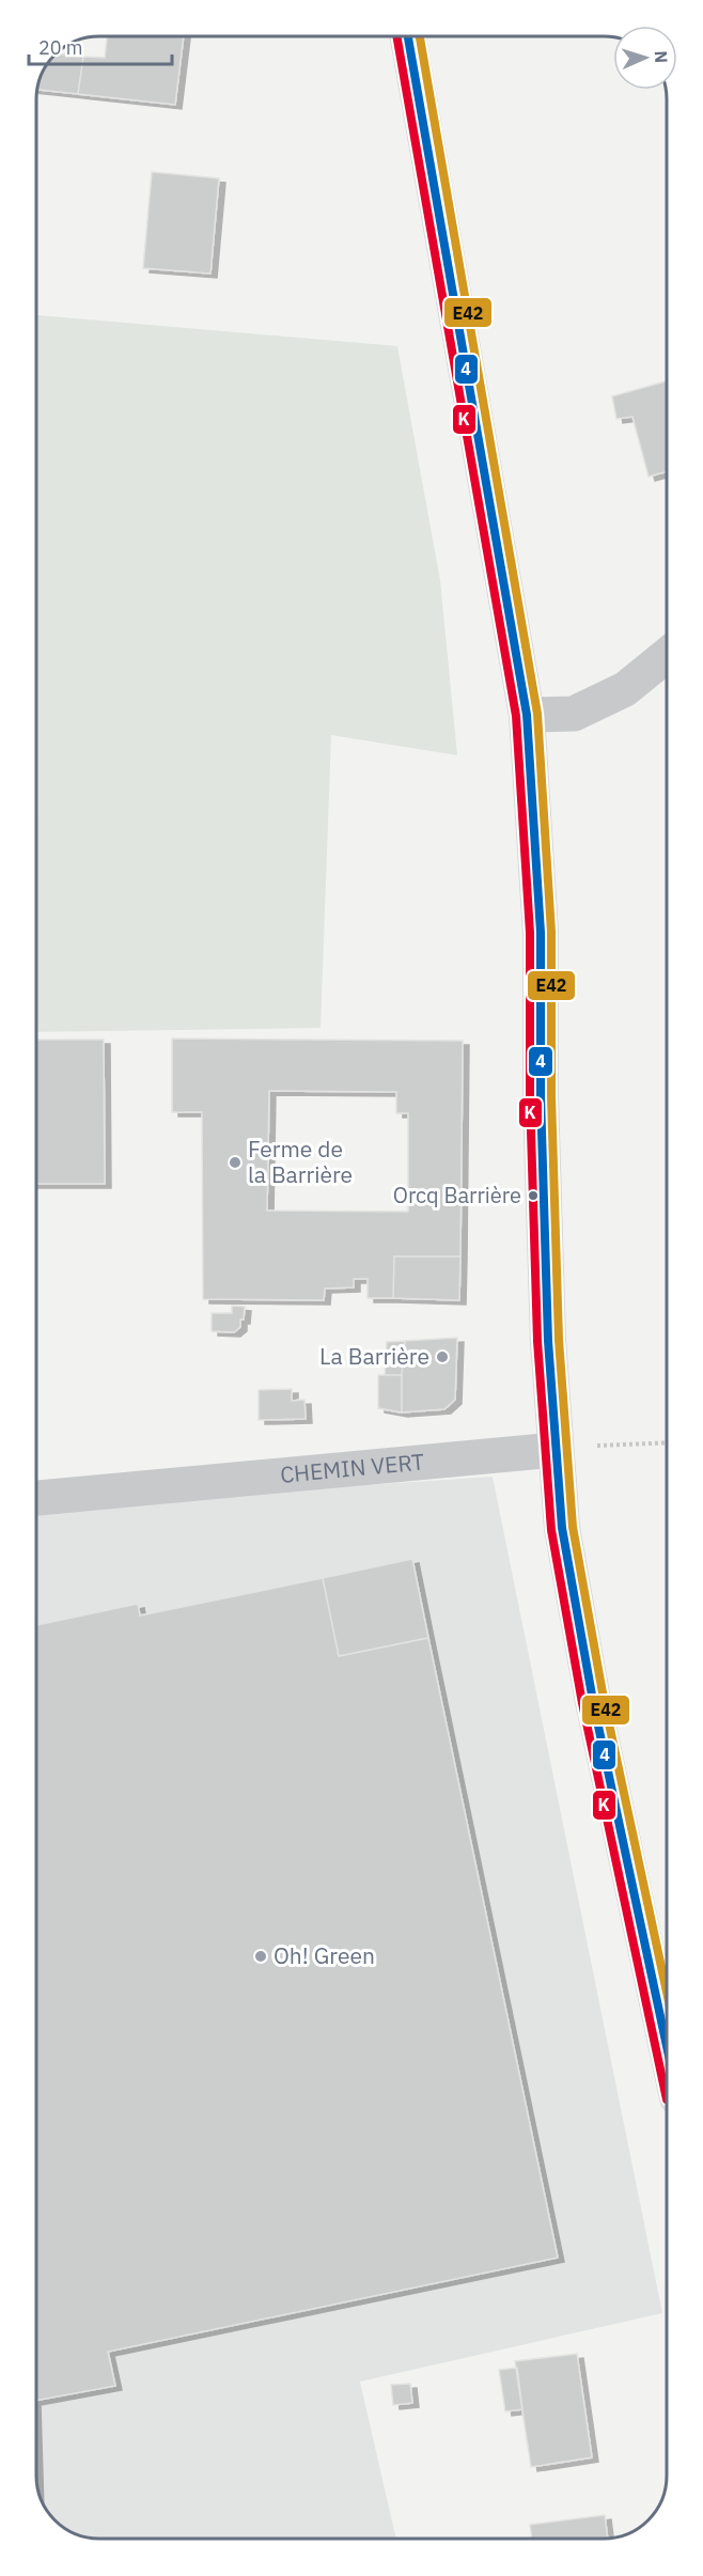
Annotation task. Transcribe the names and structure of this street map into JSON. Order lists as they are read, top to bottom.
{
  "streets": {
    "street": ["CHEMIN VERT"]
  },
  "places": [
    "Ferme de la Barrière",
    "Orcq Barrière",
    "La Barrière",
    "Oh! Green"
  ],
  "lines": ["transit line K", "transit line 4", "transit line E42"],
  "scale_bar": "20 m",
  "north": "right"
}
